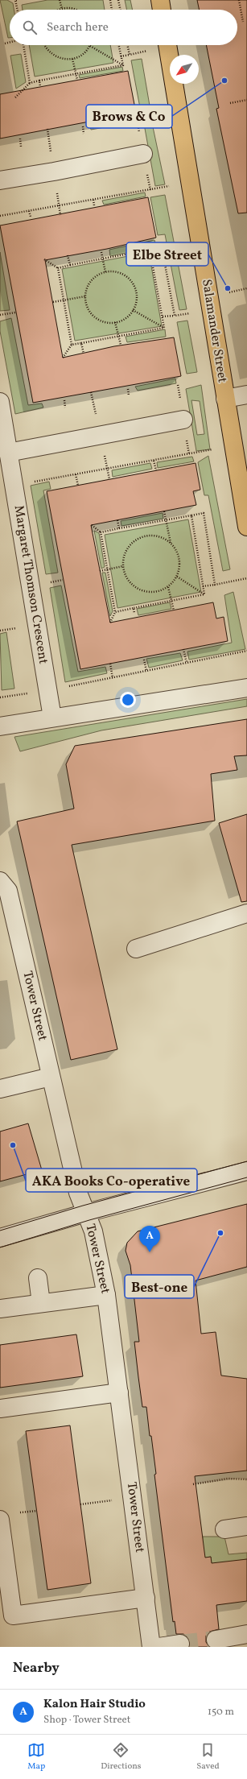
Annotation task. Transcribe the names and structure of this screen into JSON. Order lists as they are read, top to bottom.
{
  "streets": {
    "main road": ["Salamander Street"],
    "street": ["Margaret Thomson Crescent", "Tower Street"]
  },
  "places": [
    "Brows & Co",
    "Elbe Street",
    "AKA Books Co-operative",
    "Best-one"
  ],
  "north": "bottom left",
  "page": {
    "search": "Search here",
    "pins": "A",
    "heading": "Nearby",
    "list": [
      {
        "mark": "A",
        "name": "Kalon Hair Studio",
        "note": "Shop · Tower Street",
        "value": "150 m"
      }
    ],
    "nav": ["Map", "Directions", "Saved"]
  }
}
